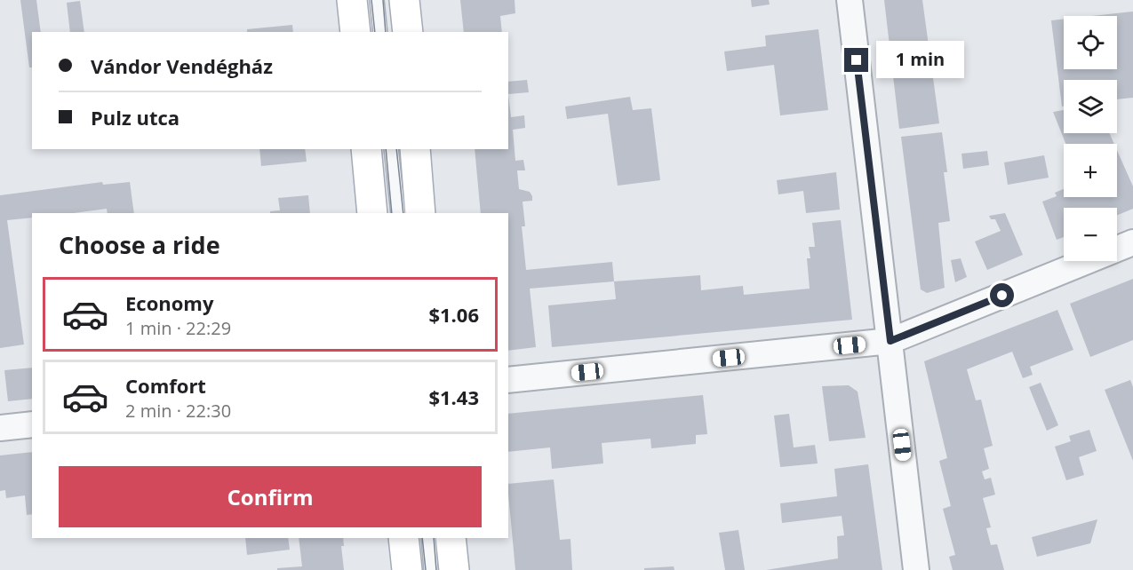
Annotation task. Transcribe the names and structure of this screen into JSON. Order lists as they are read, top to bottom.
{
  "page": {
    "map_buttons": ["+", "−"],
    "banner": ["Vándor Vendégház", "Pulz utca"],
    "bubble": "1 min",
    "heading": "Choose a ride",
    "list": [
      {
        "name": "Economy",
        "note": "1 min · 22:29",
        "value": "$1.06"
      },
      {
        "name": "Comfort",
        "note": "2 min · 22:30",
        "value": "$1.43"
      }
    ],
    "buttons": "Confirm"
  }
}
